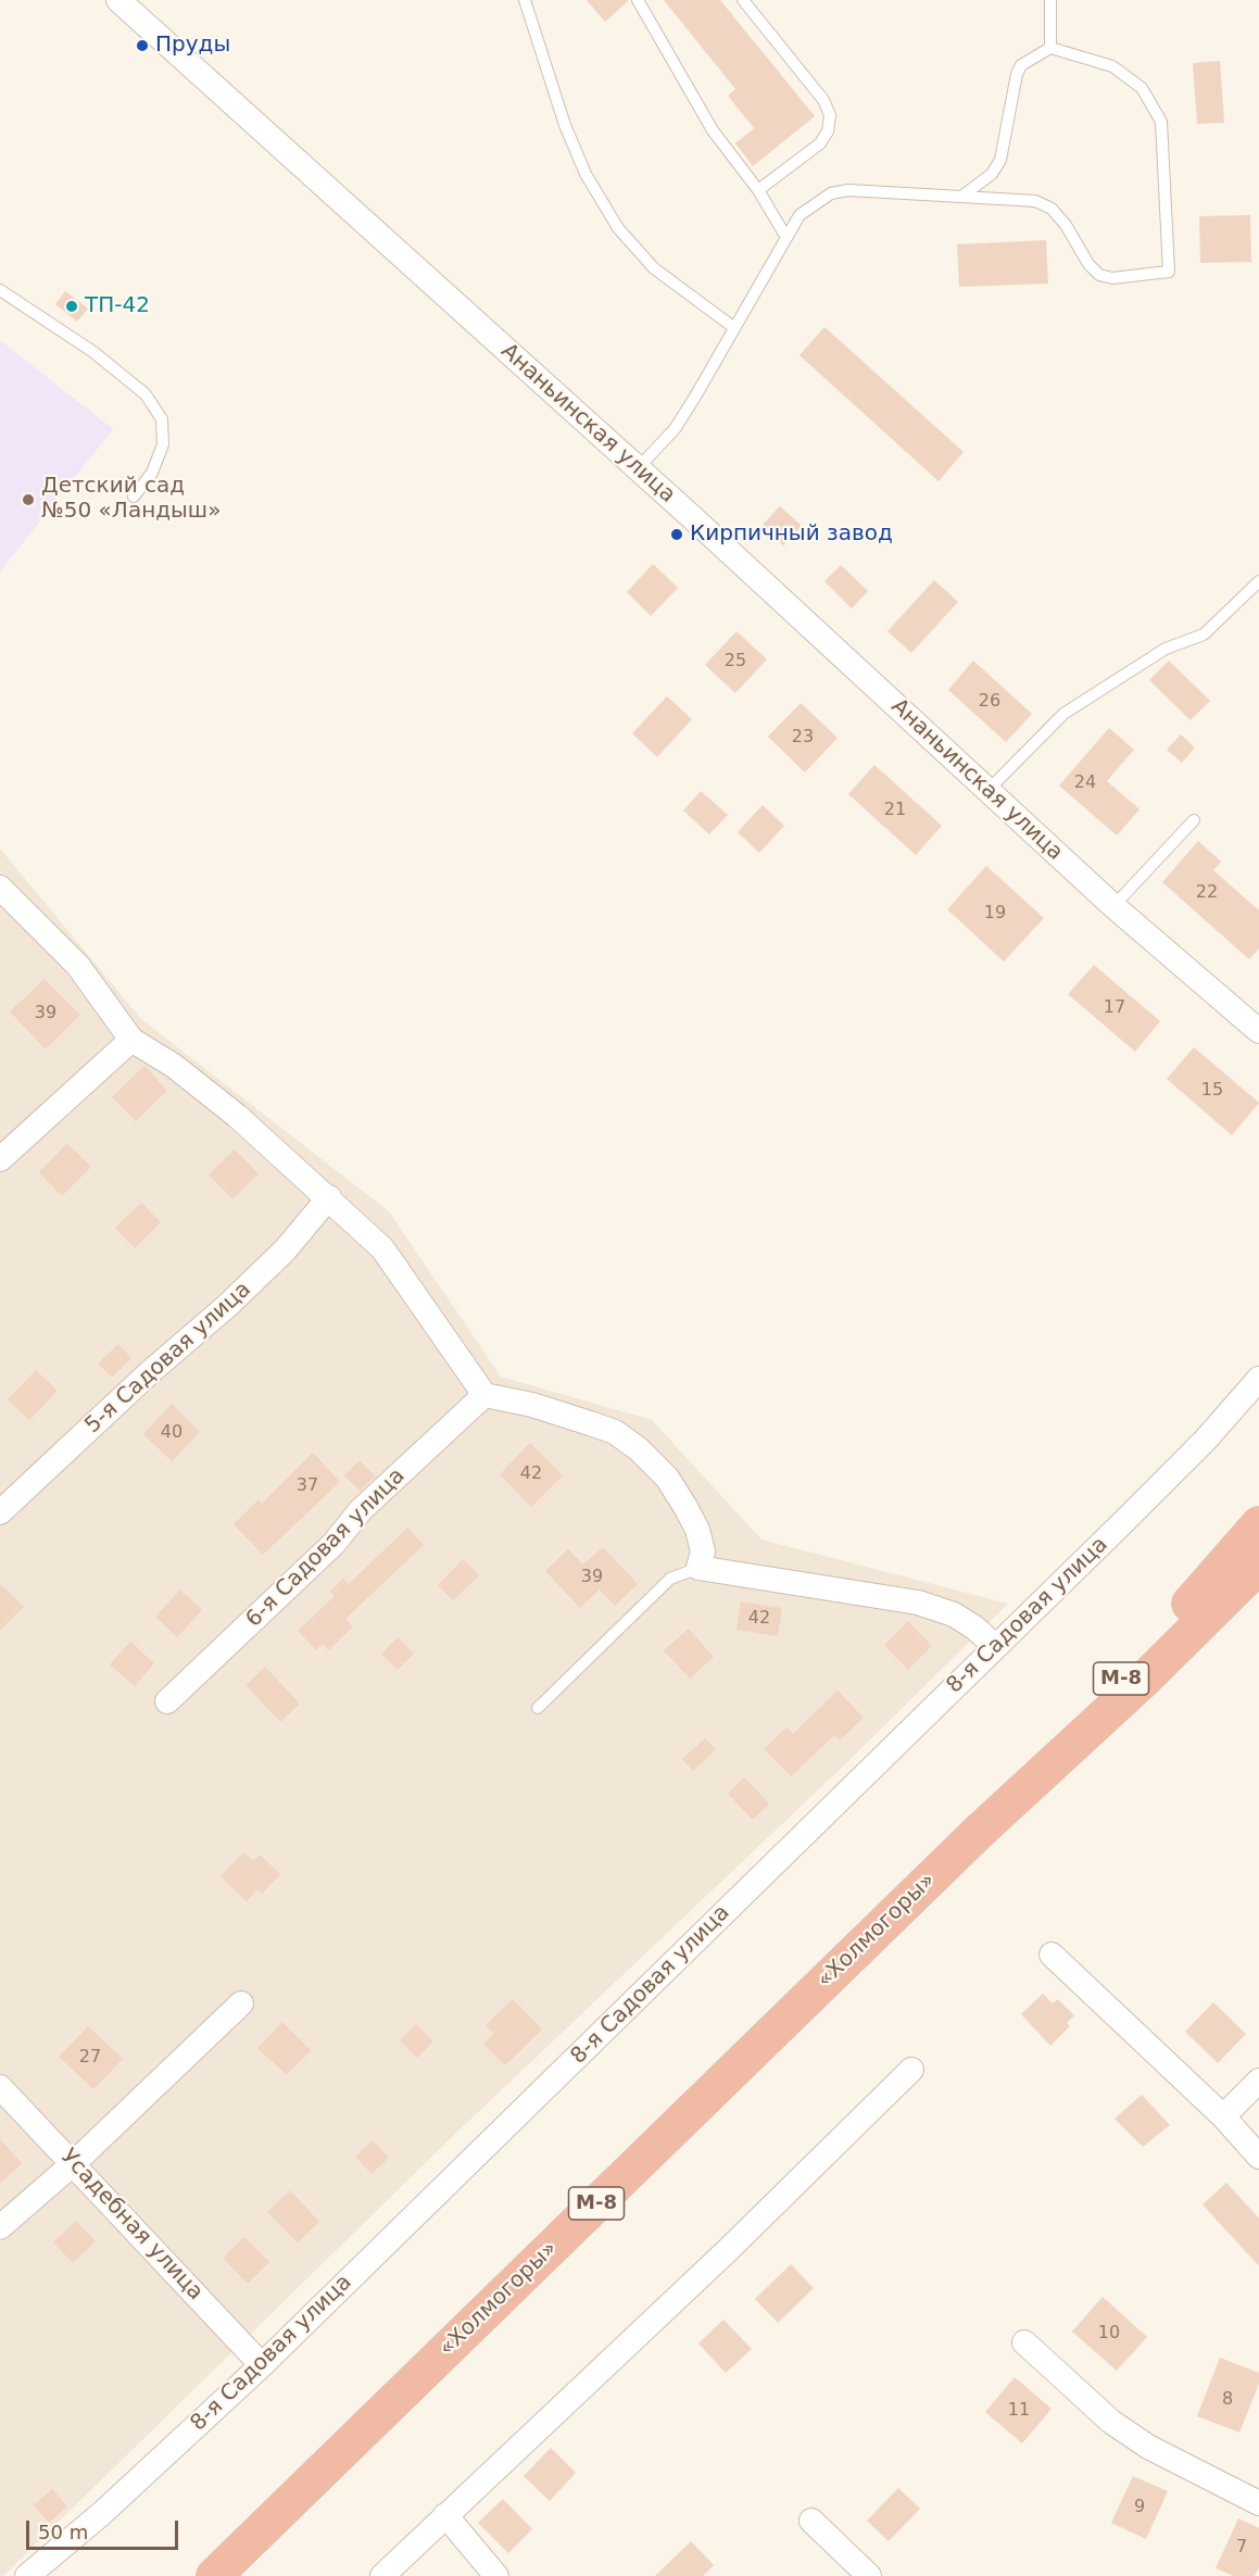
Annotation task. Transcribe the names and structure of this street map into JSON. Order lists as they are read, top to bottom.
{
  "streets": {
    "highway": ["М-8", "«Холмогоры»"],
    "street": [
      "Ананьинская улица",
      "5-я Садовая улица",
      "6-я Садовая улица",
      "8-я Садовая улица",
      "Усадебная улица"
    ]
  },
  "crossings": [
    ["8-я Садовая улица", "Усадебная улица"]
  ],
  "places": [
    "Пруды",
    "ТП-42",
    "Детский сад №50 «Ландыш»",
    "Кирпичный завод"
  ],
  "house_numbers": [
    "25",
    "26",
    "23",
    "24",
    "21",
    "22",
    "19",
    "17",
    "39",
    "15",
    "40",
    "42",
    "37",
    "39",
    "42",
    "27",
    "10",
    "8",
    "11",
    "9",
    "7"
  ],
  "scale_bar": "50 m"
}
